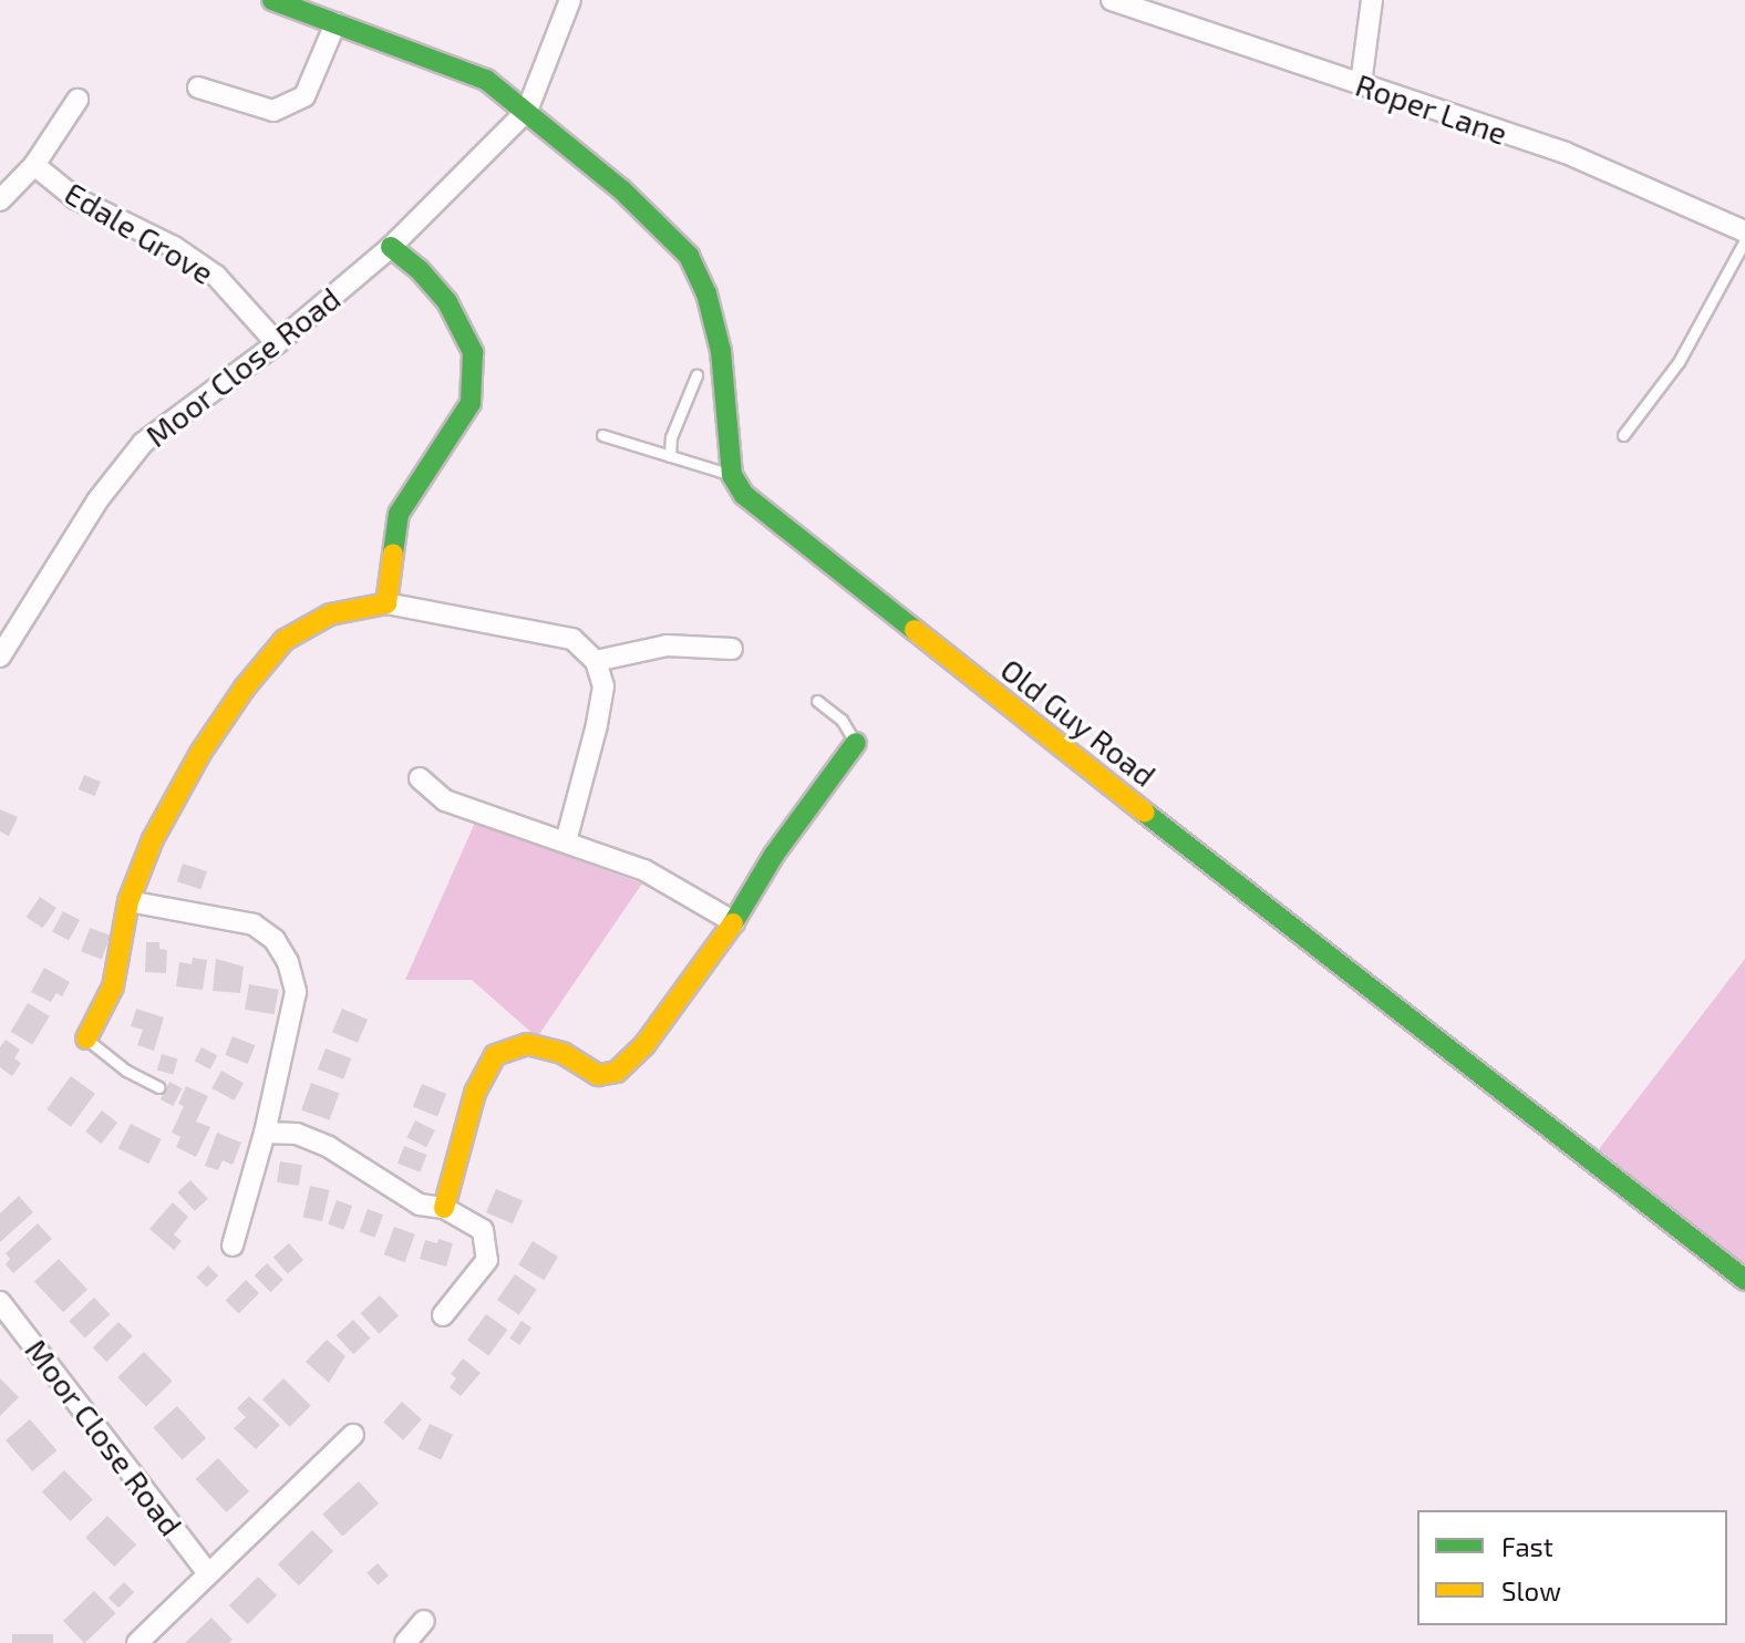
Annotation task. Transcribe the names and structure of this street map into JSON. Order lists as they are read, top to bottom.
{
  "streets": {
    "street": [
      "Roper Lane",
      "Edale Grove",
      "Moor Close Road",
      "Old Guy Road"
    ]
  },
  "crossings": [
    ["Edale Grove", "Moor Close Road"]
  ],
  "legend": ["Fast", "Slow"]
}
